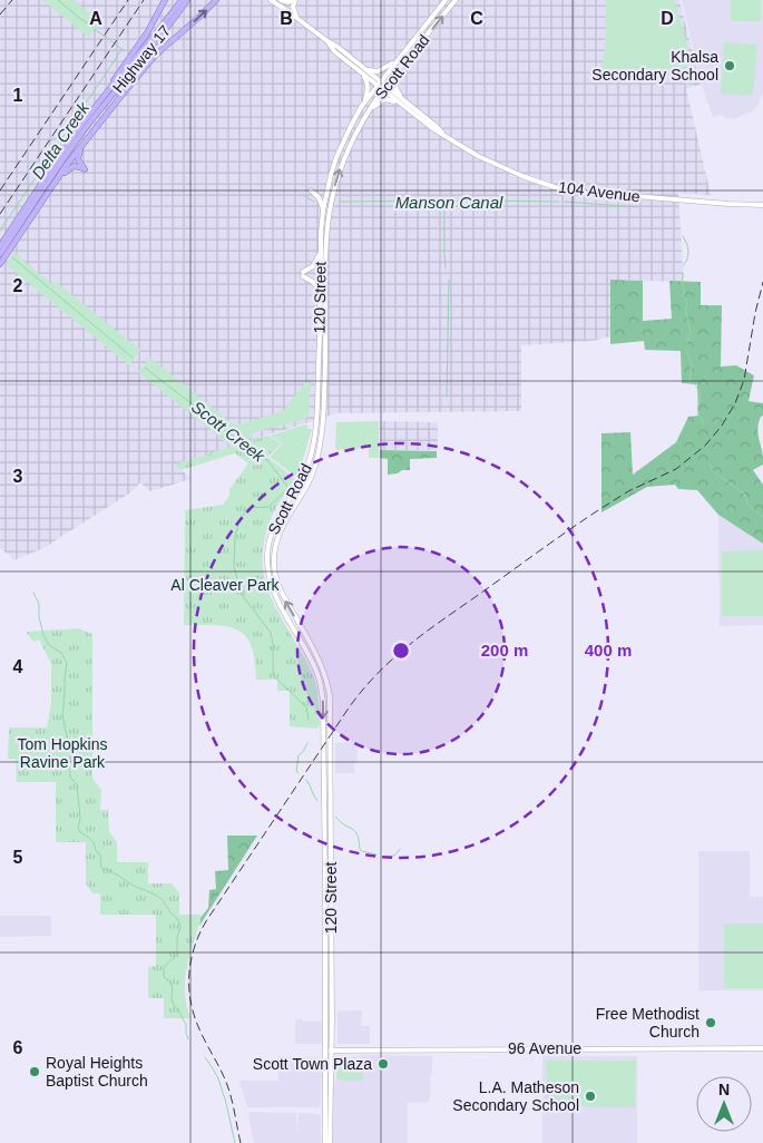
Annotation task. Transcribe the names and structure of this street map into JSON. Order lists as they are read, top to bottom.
{
  "streets": {
    "highway": ["Highway 17"],
    "main road": [
      "Scott Road",
      "104 Avenue",
      "120 Street",
      "96 Avenue"
    ]
  },
  "crossings": [
    ["Scott Road", "104 Avenue"],
    ["Scott Road", "120 Street"],
    ["120 Street", "96 Avenue"]
  ],
  "water": ["Delta Creek", "Manson Canal", "Scott Creek"],
  "parks": ["Al Cleaver Park", "Tom Hopkins Ravine Park"],
  "places": [
    "Khalsa Secondary School",
    "Free Methodist Church",
    "Scott Town Plaza",
    "Royal Heights Baptist Church",
    "L.A. Matheson Secondary School"
  ],
  "north": "top",
  "grid": {
    "columns": [
      "A",
      "B",
      "C",
      "D"
    ],
    "rows": [
      "1",
      "2",
      "3",
      "4",
      "5",
      "6"
    ]
  },
  "rings": ["200 m", "400 m"]
}
